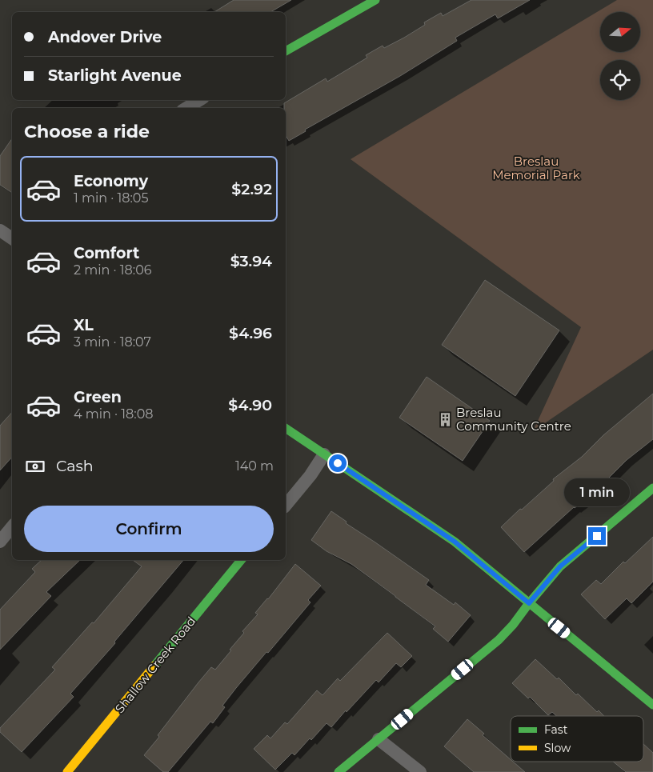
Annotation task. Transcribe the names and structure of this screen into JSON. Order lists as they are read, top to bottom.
{
  "streets": {
    "street": ["Shallow Creek Road"]
  },
  "parks": ["Breslau Memorial Park"],
  "places": {
    "building": ["Breslau Community Centre"]
  },
  "legend": ["Fast", "Slow"],
  "north": "right",
  "page": {
    "banner": ["Andover Drive", "Starlight Avenue"],
    "heading": "Choose a ride",
    "list": [
      {
        "name": "Economy",
        "note": "1 min · 18:05",
        "value": "$2.92"
      },
      {
        "name": "Comfort",
        "note": "2 min · 18:06",
        "value": "$3.94"
      },
      {
        "name": "XL",
        "note": "3 min · 18:07",
        "value": "$4.96"
      },
      {
        "name": "Green",
        "note": "4 min · 18:08",
        "value": "$4.90"
      }
    ],
    "pay": ["Cash", "140 m"],
    "bubble": "1 min",
    "buttons": "Confirm"
  }
}
